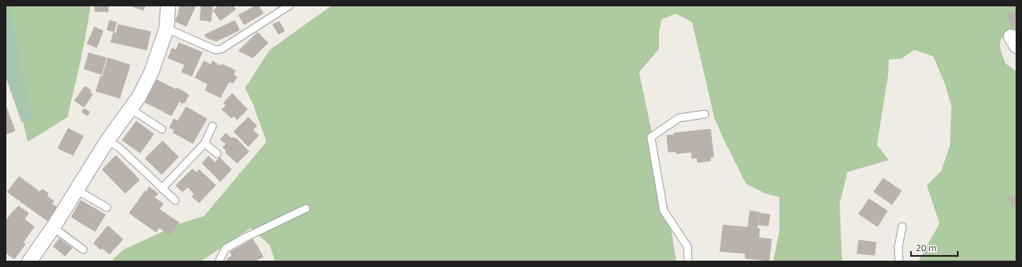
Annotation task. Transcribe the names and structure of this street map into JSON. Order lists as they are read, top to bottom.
{
  "scale_bar": "20 m"
}
